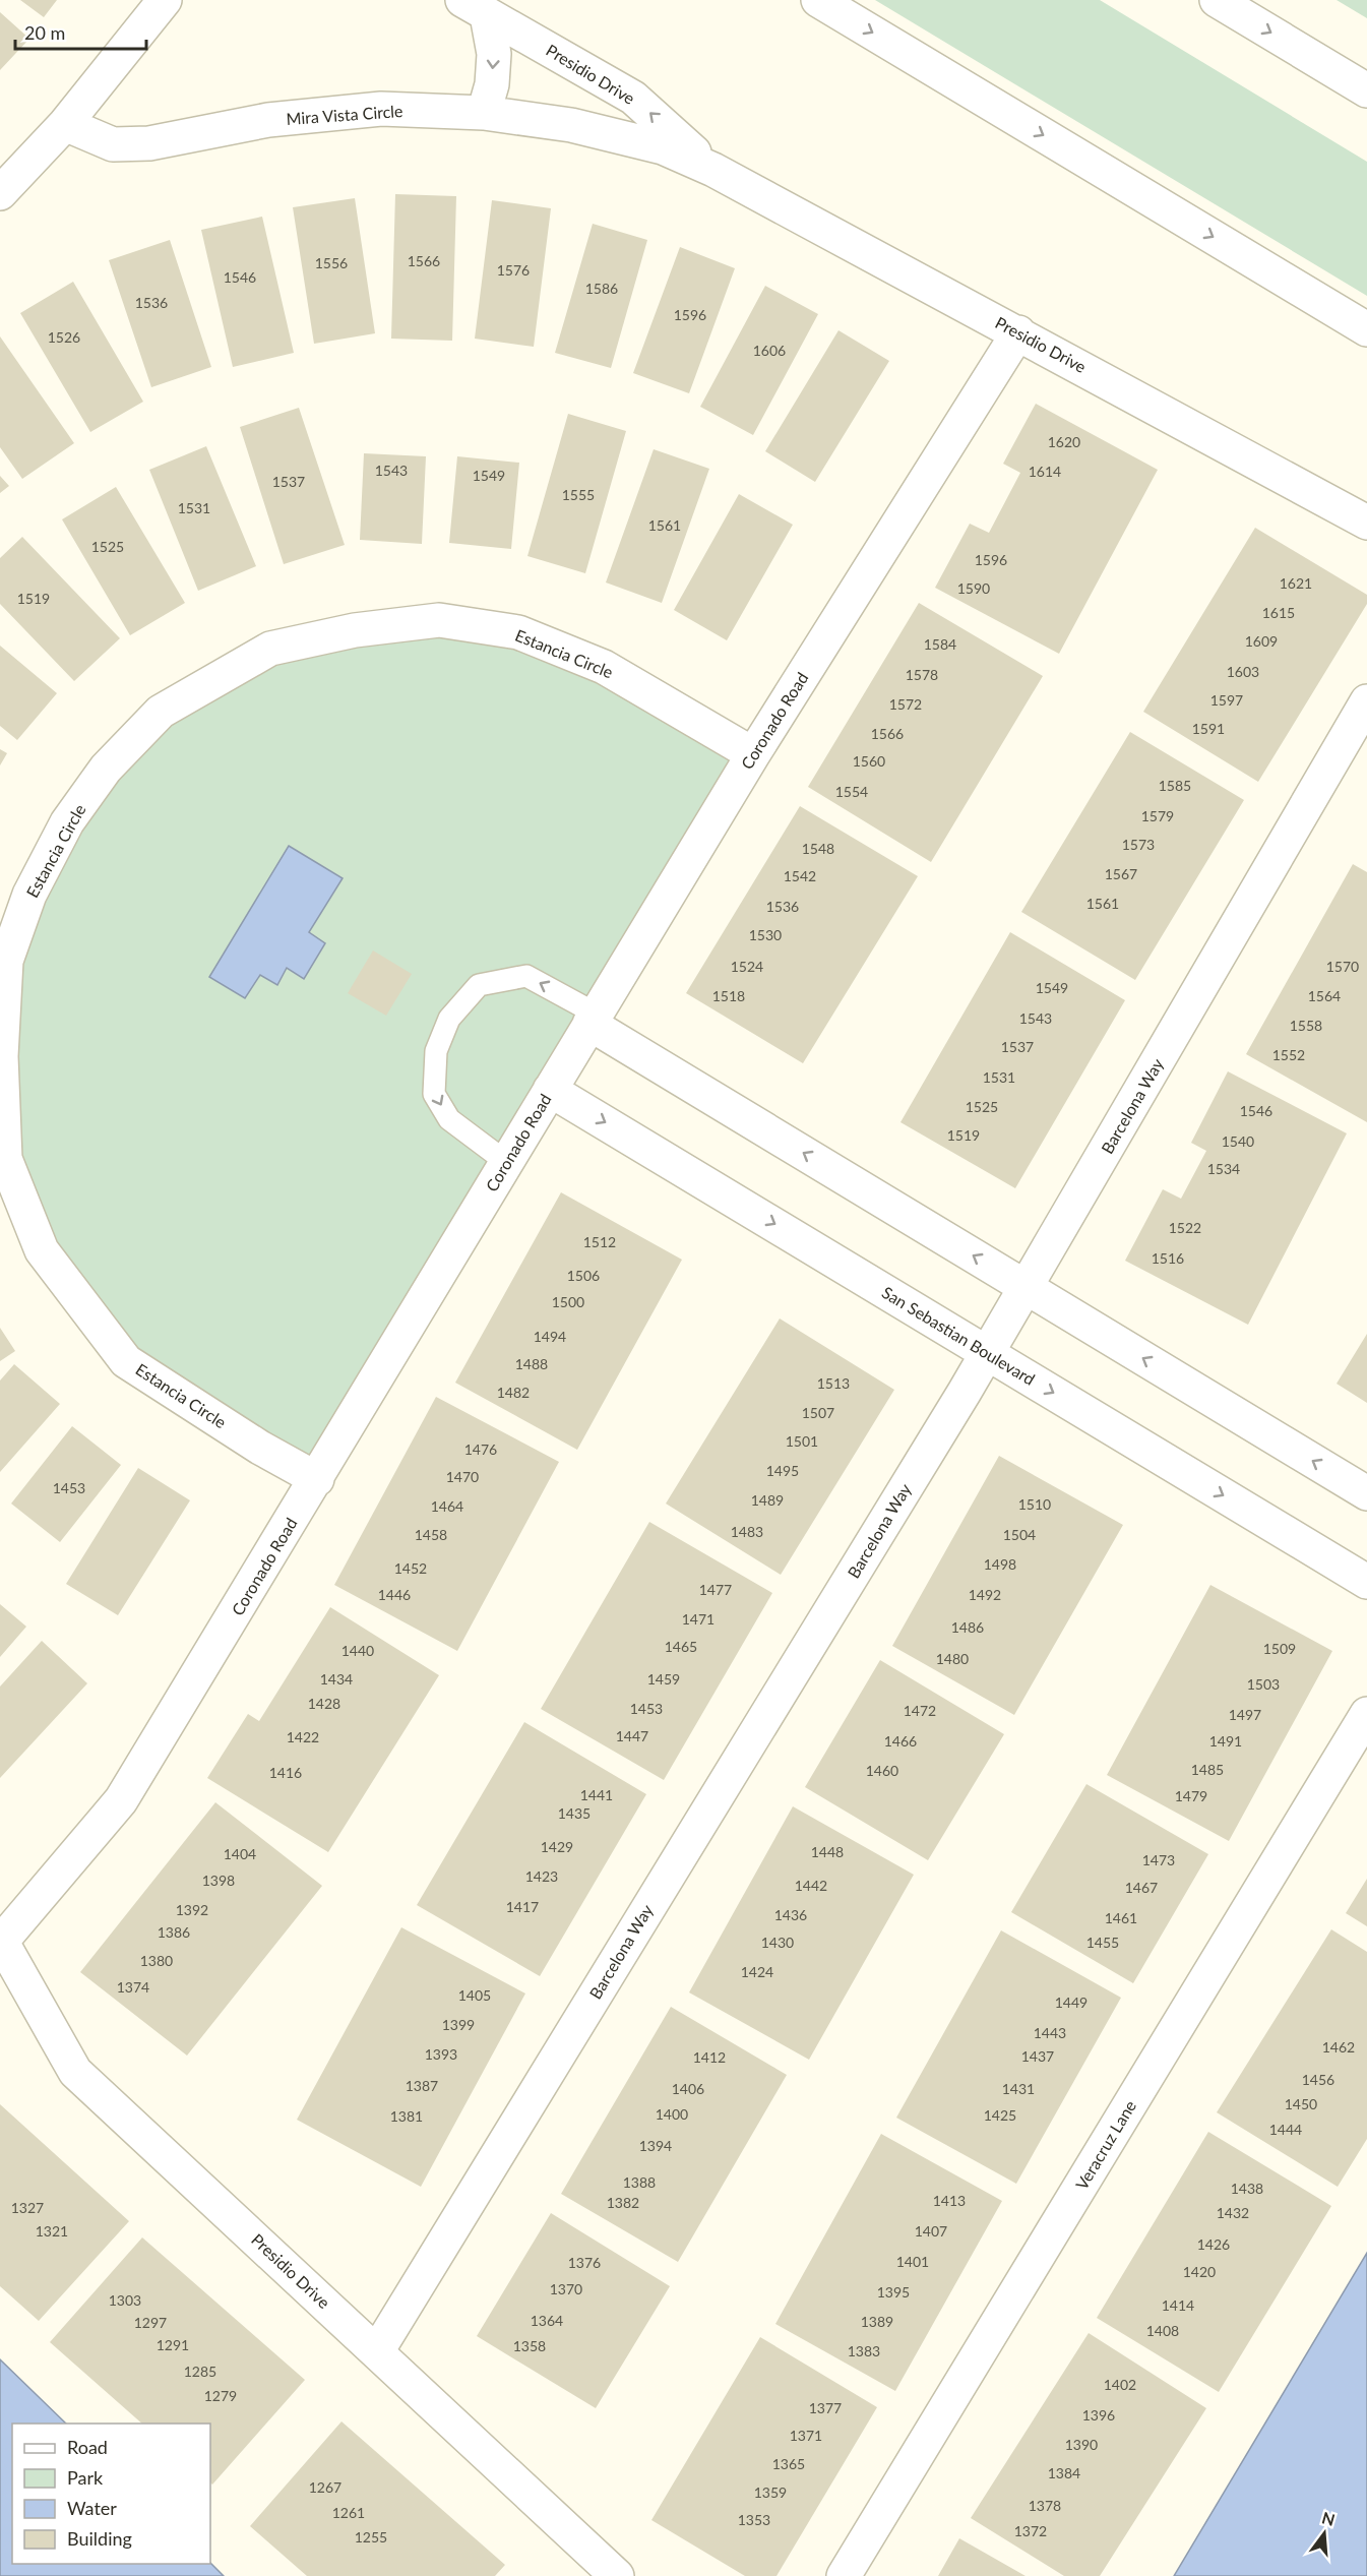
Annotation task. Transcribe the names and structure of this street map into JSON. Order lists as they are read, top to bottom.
{
  "streets": {
    "main road": [
      "Presidio Drive",
      "Mira Vista Circle",
      "Estancia Circle",
      "Coronado Road",
      "Barcelona Way",
      "San Sebastian Boulevard",
      "Veracruz Lane"
    ]
  },
  "crossings": [
    ["Presidio Drive", "Mira Vista Circle"],
    ["Presidio Drive", "Coronado Road"],
    ["Presidio Drive", "Barcelona Way"],
    ["Estancia Circle", "Coronado Road"],
    ["Coronado Road", "San Sebastian Boulevard"],
    ["Barcelona Way", "San Sebastian Boulevard"]
  ],
  "house_numbers": [
    "1566",
    "1556",
    "1576",
    "1546",
    "1586",
    "1536",
    "1596",
    "1526",
    "1606",
    "1620",
    "1543",
    "1614",
    "1549",
    "1537",
    "1555",
    "1531",
    "1561",
    "1525",
    "1596",
    "1621",
    "1590",
    "1519",
    "1615",
    "1609",
    "1584",
    "1603",
    "1578",
    "1597",
    "1572",
    "1591",
    "1566",
    "1560",
    "1585",
    "1554",
    "1579",
    "1573",
    "1548",
    "1567",
    "1542",
    "1561",
    "1536",
    "1530",
    "1524",
    "1570",
    "1549",
    "1518",
    "1564",
    "1543",
    "1558",
    "1537",
    "1552",
    "1531",
    "1525",
    "1546",
    "1519",
    "1540",
    "1534",
    "1522",
    "1512",
    "1516",
    "1506",
    "1500",
    "1494",
    "1488",
    "1513",
    "1482",
    "1507",
    "1501",
    "1476",
    "1495",
    "1470",
    "1453",
    "1489",
    "1510",
    "1464",
    "1483",
    "1458",
    "1504",
    "1498",
    "1452",
    "1477",
    "1446",
    "1492",
    "1471",
    "1486",
    "1465",
    "1509",
    "1440",
    "1480",
    "1434",
    "1459",
    "1503",
    "1428",
    "1453",
    "1472",
    "1497",
    "1447",
    "1422",
    "1466",
    "1491",
    "1485",
    "1460",
    "1416",
    "1441",
    "1479",
    "1435",
    "1429",
    "1448",
    "1404",
    "1473",
    "1423",
    "1398",
    "1442",
    "1467",
    "1417",
    "1392",
    "1436",
    "1461",
    "1386",
    "1430",
    "1455",
    "1380",
    "1424",
    "1374",
    "1405",
    "1449",
    "1399",
    "1443",
    "1462",
    "1393",
    "1437",
    "1412",
    "1456",
    "1387",
    "1406",
    "1431",
    "1450",
    "1400",
    "1425",
    "1381",
    "1444",
    "1394",
    "1388",
    "1438",
    "1413",
    "1382",
    "1327",
    "1432",
    "1321",
    "1407",
    "1426",
    "1401",
    "1376",
    "1420",
    "1370",
    "1395",
    "1303",
    "1414",
    "1364",
    "1389",
    "1297",
    "1408",
    "1291",
    "1358",
    "1383",
    "1285",
    "1402",
    "1279",
    "1377",
    "1396",
    "1371",
    "1390",
    "1365",
    "1384",
    "1267",
    "1359",
    "1378",
    "1261",
    "1353",
    "1372",
    "1255"
  ],
  "legend": [
    "Road",
    "Park",
    "Water",
    "Building"
  ],
  "scale_bar": "20 m",
  "north": "top"
}
